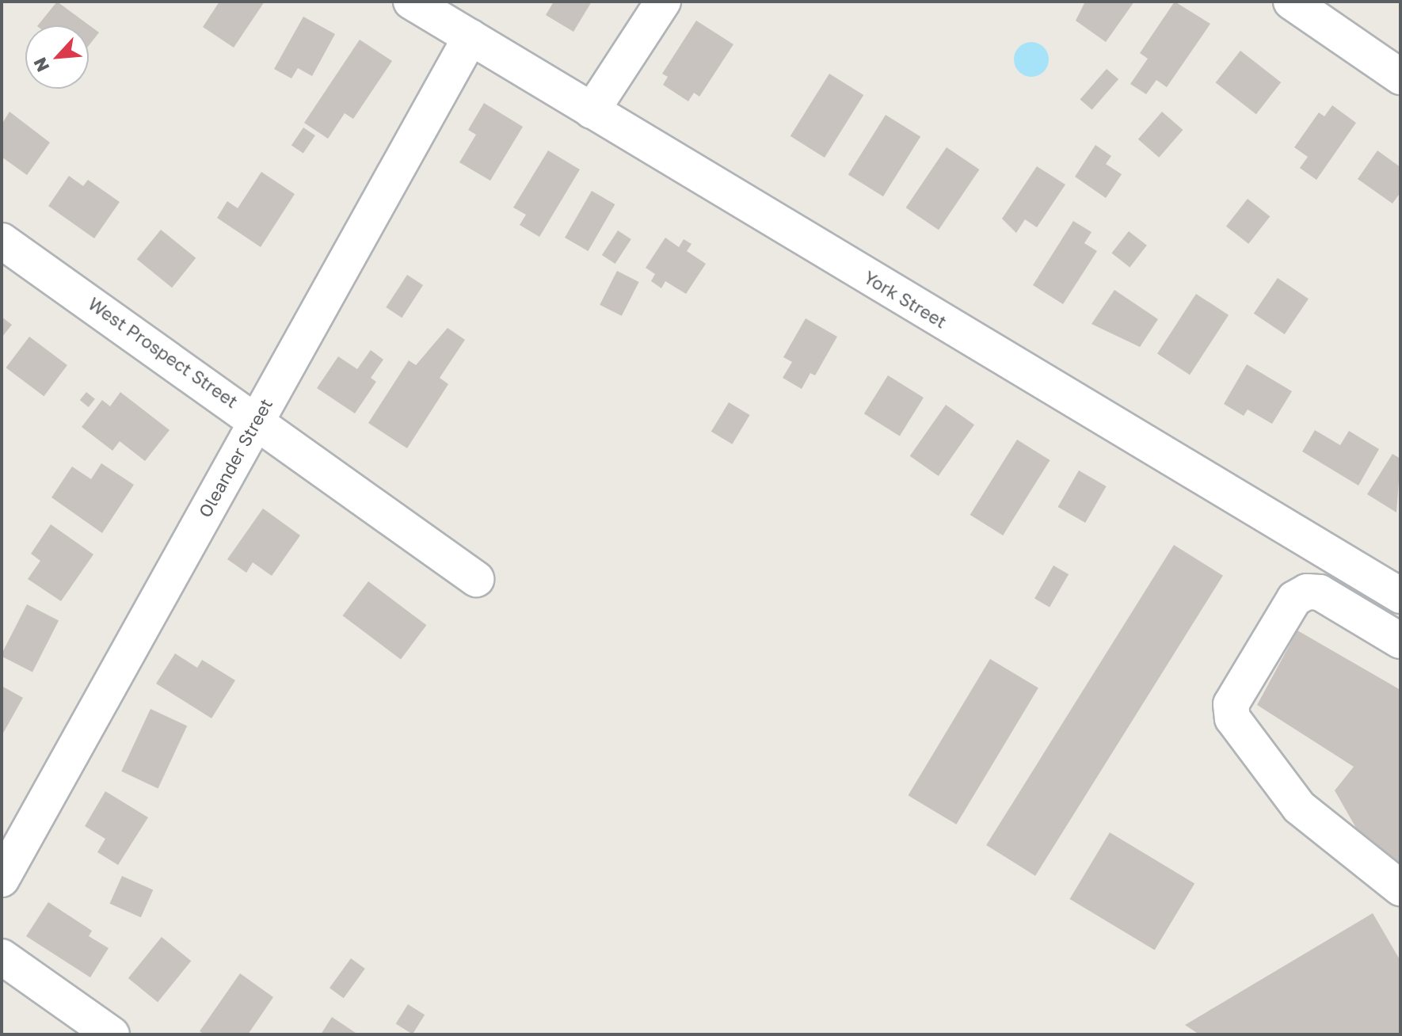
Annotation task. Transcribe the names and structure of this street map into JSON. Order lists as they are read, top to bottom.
{
  "streets": {
    "street": ["York Street", "West Prospect Street", "Oleander Street"]
  },
  "crossings": [
    ["York Street", "Oleander Street"],
    ["West Prospect Street", "Oleander Street"]
  ],
  "north": "bottom left"
}
